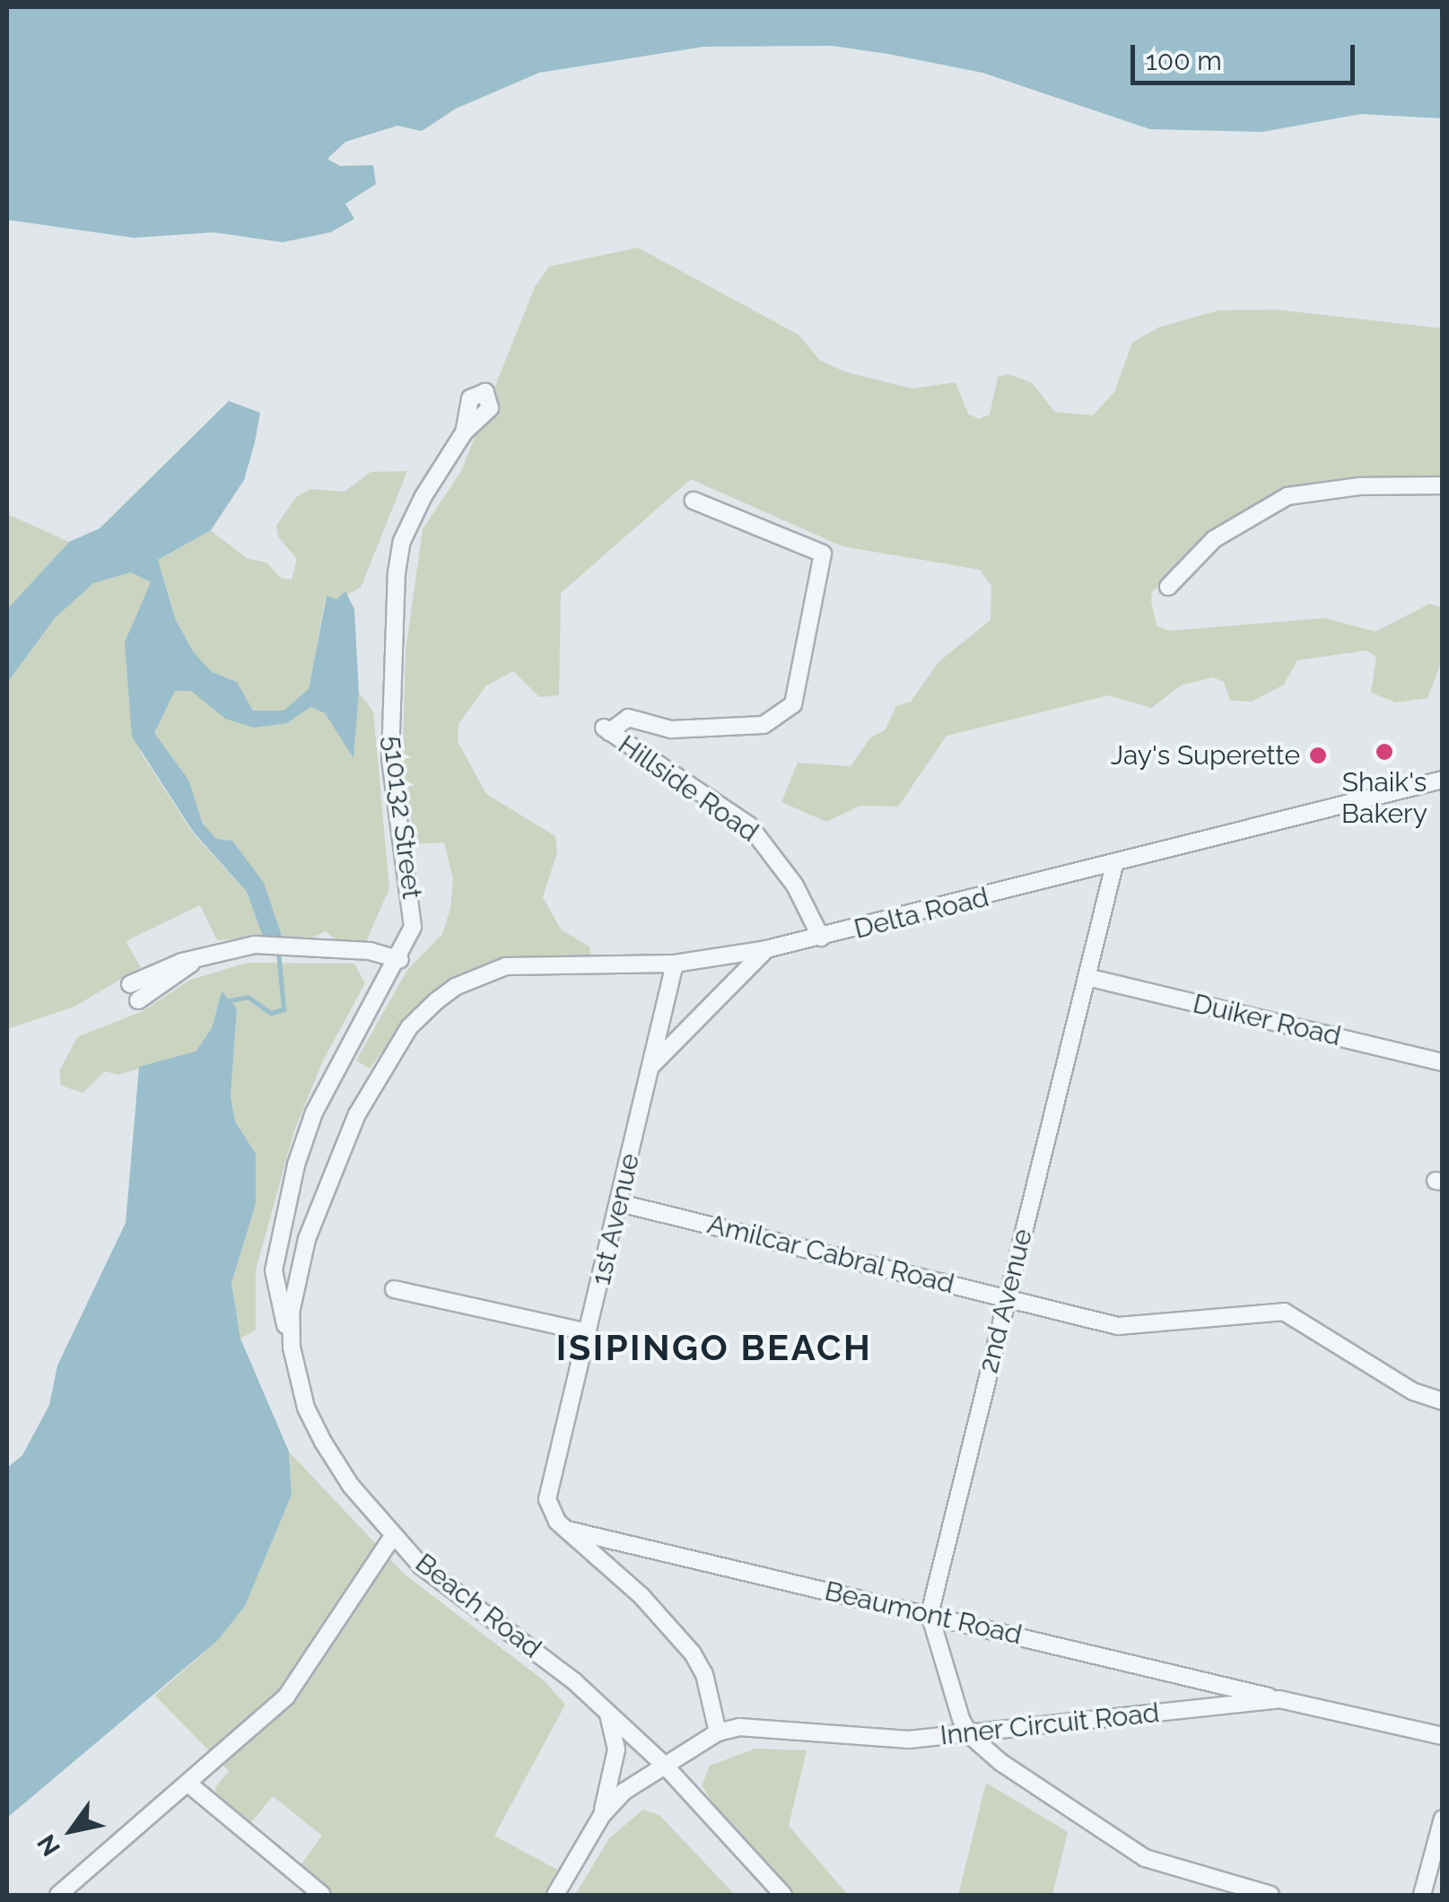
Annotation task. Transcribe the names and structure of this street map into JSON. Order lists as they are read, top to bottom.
{
  "streets": {
    "street": [
      "Hillside Road",
      "510132 Street",
      "Delta Road",
      "Duiker Road",
      "1st Avenue",
      "Amilcar Cabral Road",
      "2nd Avenue",
      "Beach Road",
      "Beaumont Road",
      "Inner Circuit Road"
    ]
  },
  "crossings": [
    ["Hillside Road", "Delta Road"],
    ["510132 Street", "Beach Road"],
    ["Delta Road", "1st Avenue"],
    ["Delta Road", "2nd Avenue"],
    ["Delta Road", "Beach Road"],
    ["Duiker Road", "2nd Avenue"],
    ["1st Avenue", "Amilcar Cabral Road"],
    ["1st Avenue", "Beaumont Road"],
    ["1st Avenue", "Inner Circuit Road"],
    ["Amilcar Cabral Road", "2nd Avenue"],
    ["2nd Avenue", "Beaumont Road"],
    ["Beach Road", "Inner Circuit Road"],
    ["Beaumont Road", "Inner Circuit Road"]
  ],
  "districts": ["ISIPINGO BEACH"],
  "places": ["Shaik's Bakery", "Jay's Superette"],
  "scale_bar": "100 m",
  "north": "bottom left"
}
